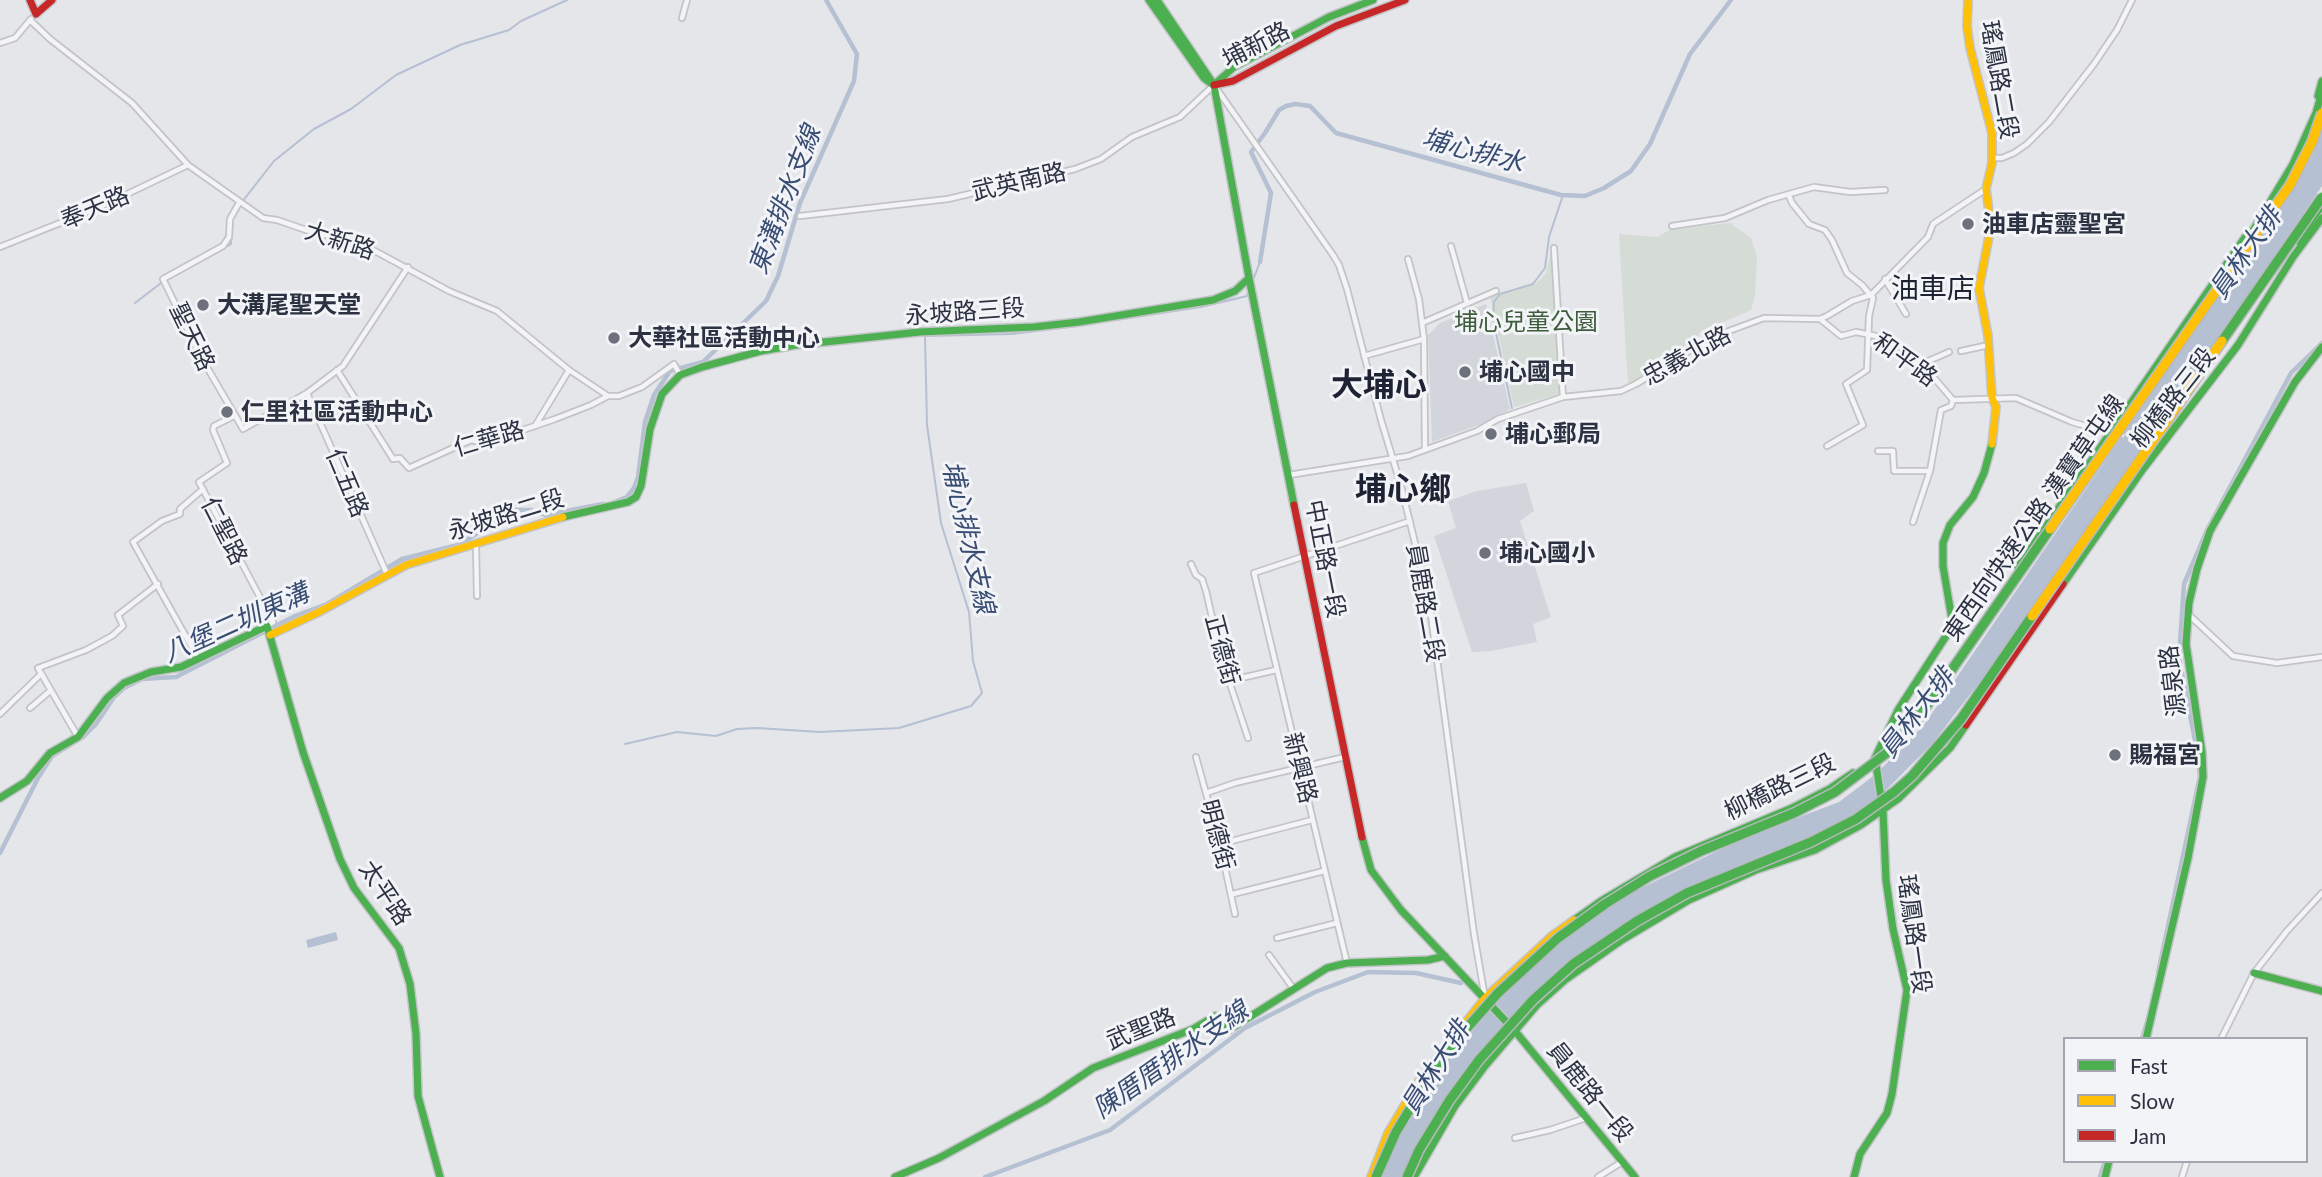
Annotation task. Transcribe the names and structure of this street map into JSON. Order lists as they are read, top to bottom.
{
  "streets": {
    "main road": [
      "埔新路",
      "瑤鳳路二段",
      "永坡路三段",
      "柳橋路三段",
      "永坡路二段",
      "東西向快速公路 漢寶草屯線",
      "中正路一段",
      "源泉路",
      "太平路",
      "瑤鳳路一段",
      "武聖路",
      "員鹿路一段"
    ],
    "street": [
      "武英南路",
      "奉天路",
      "大新路",
      "聖天路",
      "忠義北路",
      "和平路",
      "仁華路",
      "仁五路",
      "仁聖路",
      "員鹿路二段",
      "正德街",
      "新興路",
      "明德街"
    ]
  },
  "crossings": [
    ["埔新路", "武英南路"],
    ["埔新路", "中正路一段"],
    ["埔新路", "員鹿路二段"],
    ["瑤鳳路二段", "和平路"],
    ["瑤鳳路二段", "柳橋路三段"],
    ["瑤鳳路二段", "瑤鳳路一段"],
    ["武英南路", "中正路一段"],
    ["武英南路", "員鹿路二段"],
    ["奉天路", "大新路"],
    ["大新路", "聖天路"],
    ["大新路", "仁華路"],
    ["永坡路三段", "永坡路二段"],
    ["永坡路三段", "中正路一段"],
    ["聖天路", "仁聖路"],
    ["忠義北路", "和平路"],
    ["忠義北路", "中正路一段"],
    ["忠義北路", "員鹿路二段"],
    ["和平路", "柳橋路三段"],
    ["柳橋路三段", "中正路一段"],
    ["柳橋路三段", "員鹿路二段"],
    ["柳橋路三段", "瑤鳳路一段"],
    ["柳橋路三段", "員鹿路一段"],
    ["仁五路", "永坡路二段"],
    ["永坡路二段", "仁聖路"],
    ["永坡路二段", "太平路"],
    ["仁聖路", "太平路"],
    ["中正路一段", "員鹿路二段"],
    ["中正路一段", "新興路"],
    ["中正路一段", "武聖路"],
    ["中正路一段", "員鹿路一段"],
    ["新興路", "武聖路"]
  ],
  "districts": ["油車店", "大埔心", "埔心鄉"],
  "water": [
    "埔心排水",
    "東溝排水支線",
    "員林大排",
    "埔心排水支線",
    "八堡二圳東溝",
    "陳厝厝排水支線"
  ],
  "parks": ["埔心兒童公園"],
  "places": [
    "油車店靈聖宮",
    "大溝尾聖天堂",
    "大華社區活動中心",
    "埔心國中",
    "仁里社區活動中心",
    "埔心郵局",
    "埔心國小",
    "賜福宮"
  ],
  "legend": ["Fast", "Slow", "Jam"]
}
